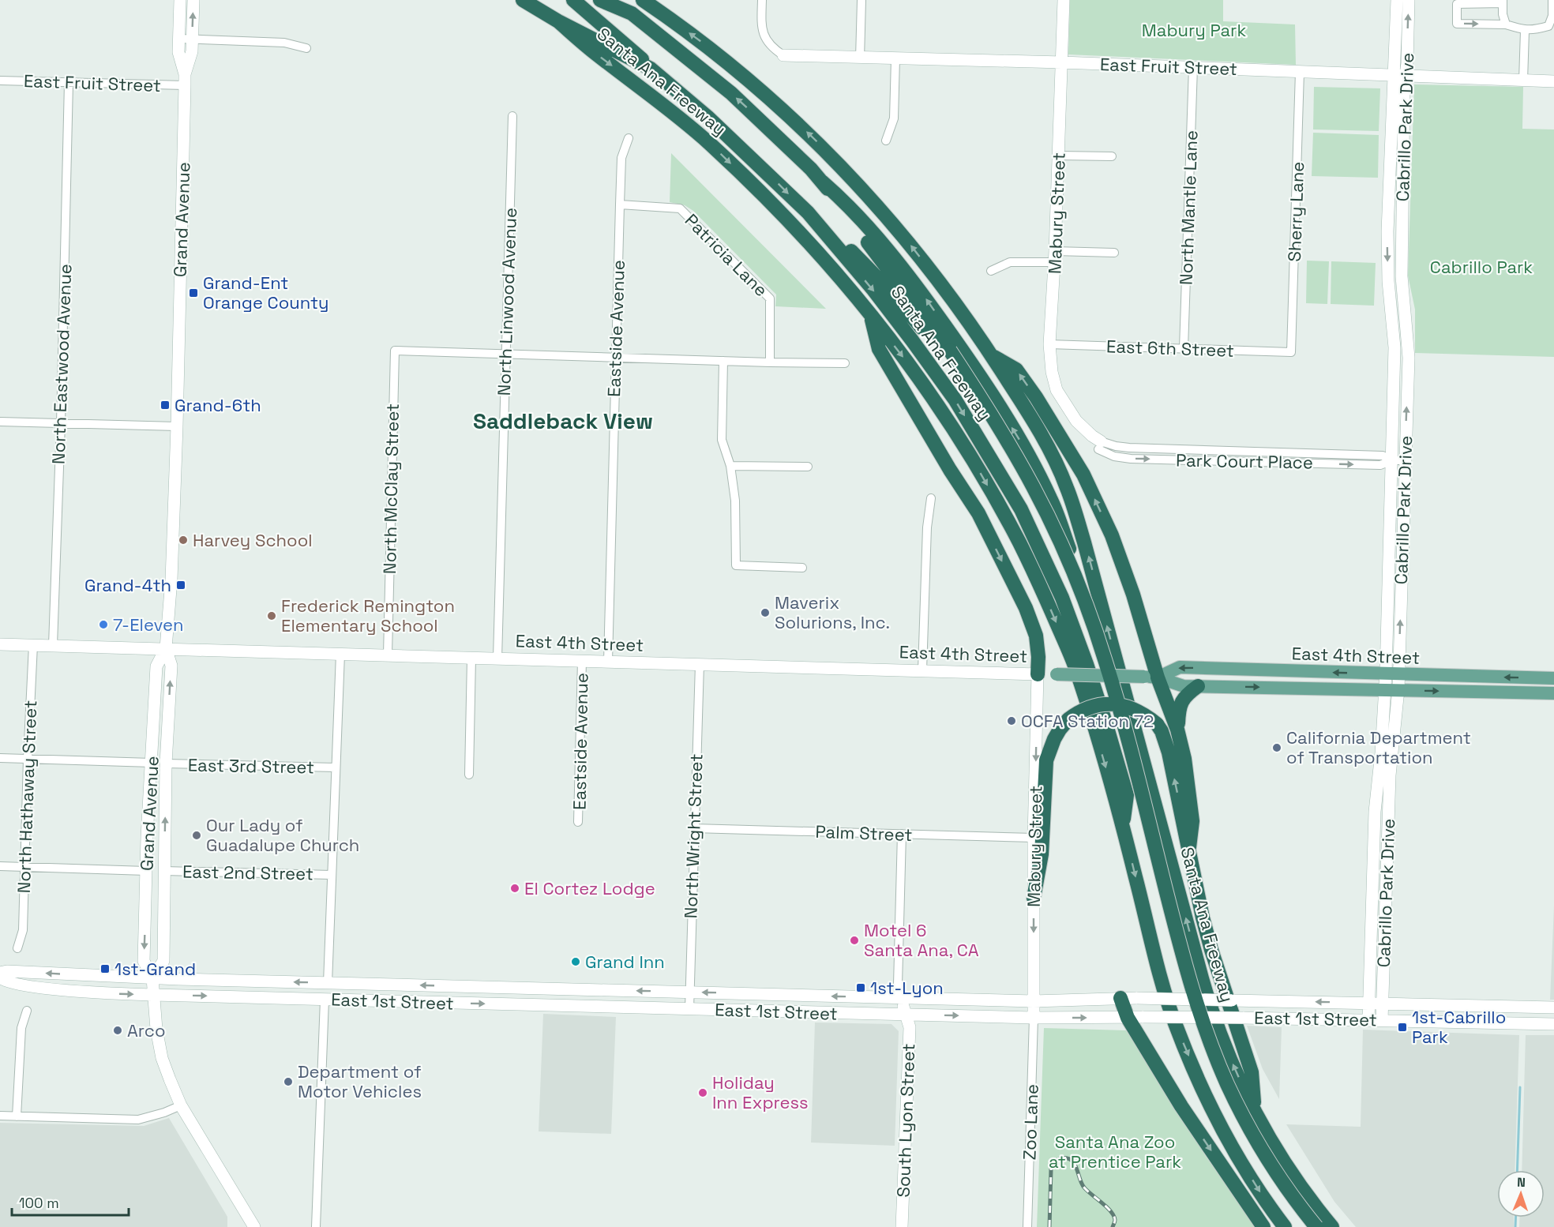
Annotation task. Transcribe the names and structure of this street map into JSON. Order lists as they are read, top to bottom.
{
  "streets": {
    "highway": ["Santa Ana Freeway"],
    "main road": [
      "East Fruit Street",
      "Cabrillo Park Drive",
      "Mabury Street",
      "Grand Avenue",
      "East 4th Street",
      "East 1st Street",
      "South Lyon Street"
    ],
    "street": [
      "North Mantle Lane",
      "Sherry Lane",
      "Patricia Lane",
      "North Linwood Avenue",
      "Eastside Avenue",
      "East 6th Street",
      "North Eastwood Avenue",
      "Park Court Place",
      "North McClay Street",
      "East 3rd Street",
      "North Hathaway Street",
      "Palm Street",
      "North Wright Street",
      "East 2nd Street",
      "Zoo Lane"
    ]
  },
  "crossings": [
    ["East Fruit Street", "Cabrillo Park Drive"],
    ["East Fruit Street", "North Mantle Lane"],
    ["East Fruit Street", "Sherry Lane"],
    ["East Fruit Street", "Mabury Street"],
    ["East Fruit Street", "Grand Avenue"],
    ["East Fruit Street", "North Eastwood Avenue"],
    ["Cabrillo Park Drive", "Park Court Place"],
    ["Cabrillo Park Drive", "East 4th Street"],
    ["Cabrillo Park Drive", "East 1st Street"],
    ["North Mantle Lane", "East 6th Street"],
    ["Sherry Lane", "East 6th Street"],
    ["Mabury Street", "East 6th Street"],
    ["Mabury Street", "Park Court Place"],
    ["Mabury Street", "East 4th Street"],
    ["Mabury Street", "Palm Street"],
    ["Mabury Street", "East 1st Street"],
    ["Mabury Street", "Zoo Lane"],
    ["Grand Avenue", "East 4th Street"],
    ["Grand Avenue", "East 3rd Street"],
    ["Grand Avenue", "East 2nd Street"],
    ["Grand Avenue", "East 1st Street"],
    ["Patricia Lane", "Eastside Avenue"],
    ["North Linwood Avenue", "North McClay Street"],
    ["North Linwood Avenue", "East 4th Street"],
    ["Eastside Avenue", "East 4th Street"],
    ["North Eastwood Avenue", "East 4th Street"],
    ["North McClay Street", "East 4th Street"],
    ["East 4th Street", "North Hathaway Street"],
    ["East 4th Street", "North Wright Street"],
    ["Palm Street", "North Wright Street"],
    ["North Wright Street", "East 1st Street"],
    ["East 1st Street", "South Lyon Street"],
    ["East 1st Street", "Zoo Lane"]
  ],
  "districts": ["Saddleback View"],
  "parks": ["Mabury Park", "Cabrillo Park", "Santa Ana Zoo at Prentice Park"],
  "places": {
    "transit": [
      "Grand-Ent Orange County",
      "Grand-6th",
      "Grand-4th",
      "1st-Grand",
      "1st-Lyon",
      "1st-Cabrillo Park"
    ],
    "other": [
      "Harvey School",
      "Maverix Solurions, Inc.",
      "Frederick Remington Elementary School",
      "7-Eleven",
      "OCFA Station 72",
      "California Department of Transportation",
      "Our Lady of Guadalupe Church",
      "El Cortez Lodge",
      "Motel 6 Santa Ana, CA",
      "Grand Inn",
      "Arco",
      "Department of Motor Vehicles",
      "Holiday Inn Express"
    ]
  },
  "scale_bar": "100 m",
  "north": "top"
}
